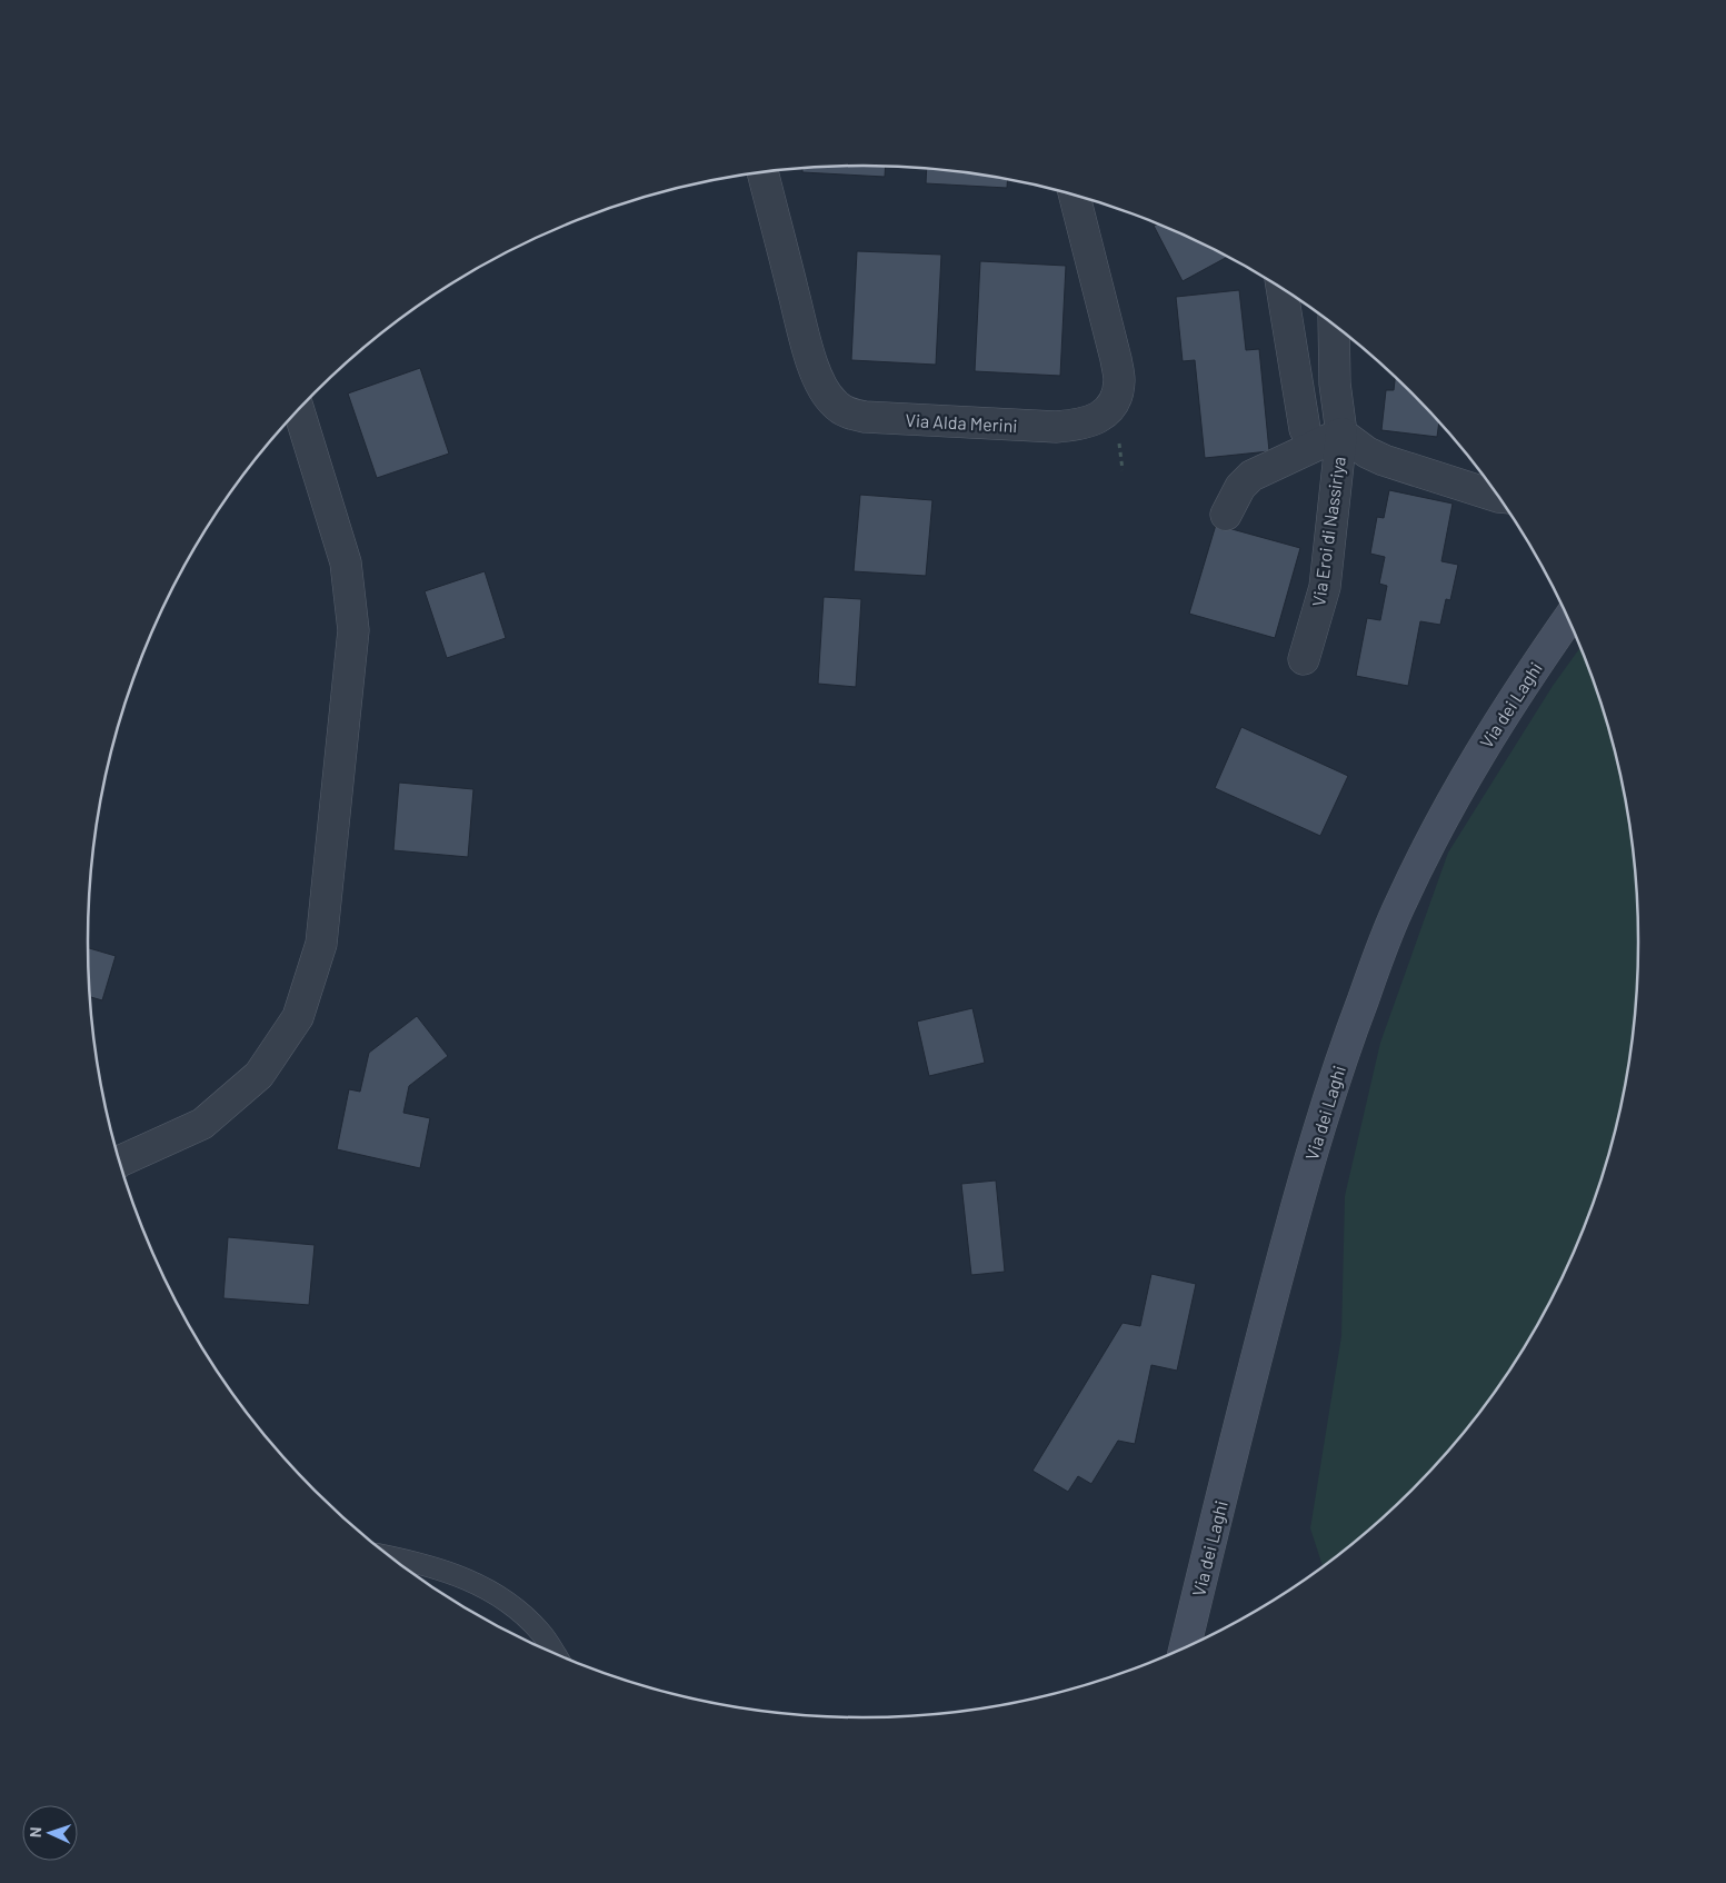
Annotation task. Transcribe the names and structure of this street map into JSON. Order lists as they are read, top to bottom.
{
  "streets": {
    "main road": ["Via dei Laghi"],
    "street": ["Via Alda Merini", "Via Eroi di Nassiriya"]
  },
  "north": "left"
}
